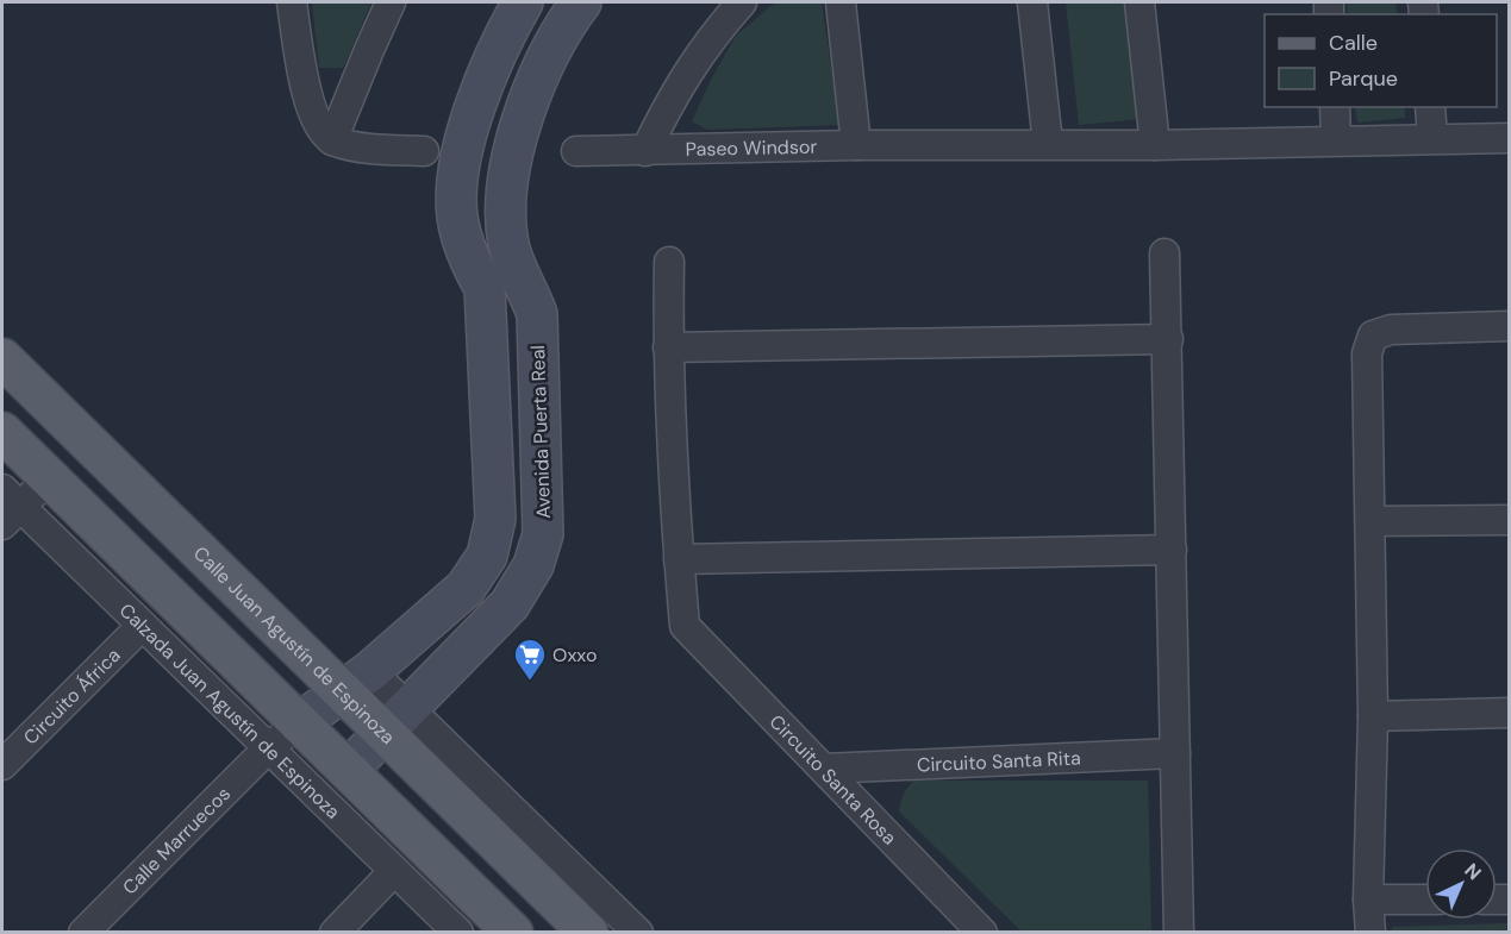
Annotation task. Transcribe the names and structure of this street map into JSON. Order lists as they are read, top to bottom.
{
  "streets": {
    "main road": ["Calle Juan Agustín de Espinoza"],
    "street": [
      "Paseo Windsor",
      "Avenida Puerta Real",
      "Circuito África",
      "Calzada Juan Agustín de Espinoza",
      "Circuito Santa Rita",
      "Circuito Santa Rosa",
      "Calle Marruecos"
    ]
  },
  "crossings": [
    ["Avenida Puerta Real", "Calle Juan Agustín de Espinoza"],
    ["Avenida Puerta Real", "Calzada Juan Agustín de Espinoza"],
    ["Circuito África", "Calzada Juan Agustín de Espinoza"],
    ["Calzada Juan Agustín de Espinoza", "Calle Marruecos"],
    ["Circuito Santa Rita", "Circuito Santa Rosa"]
  ],
  "places": {
    "supermarket": ["Oxxo"]
  },
  "legend": ["Calle", "Parque"],
  "north": "top right"
}
